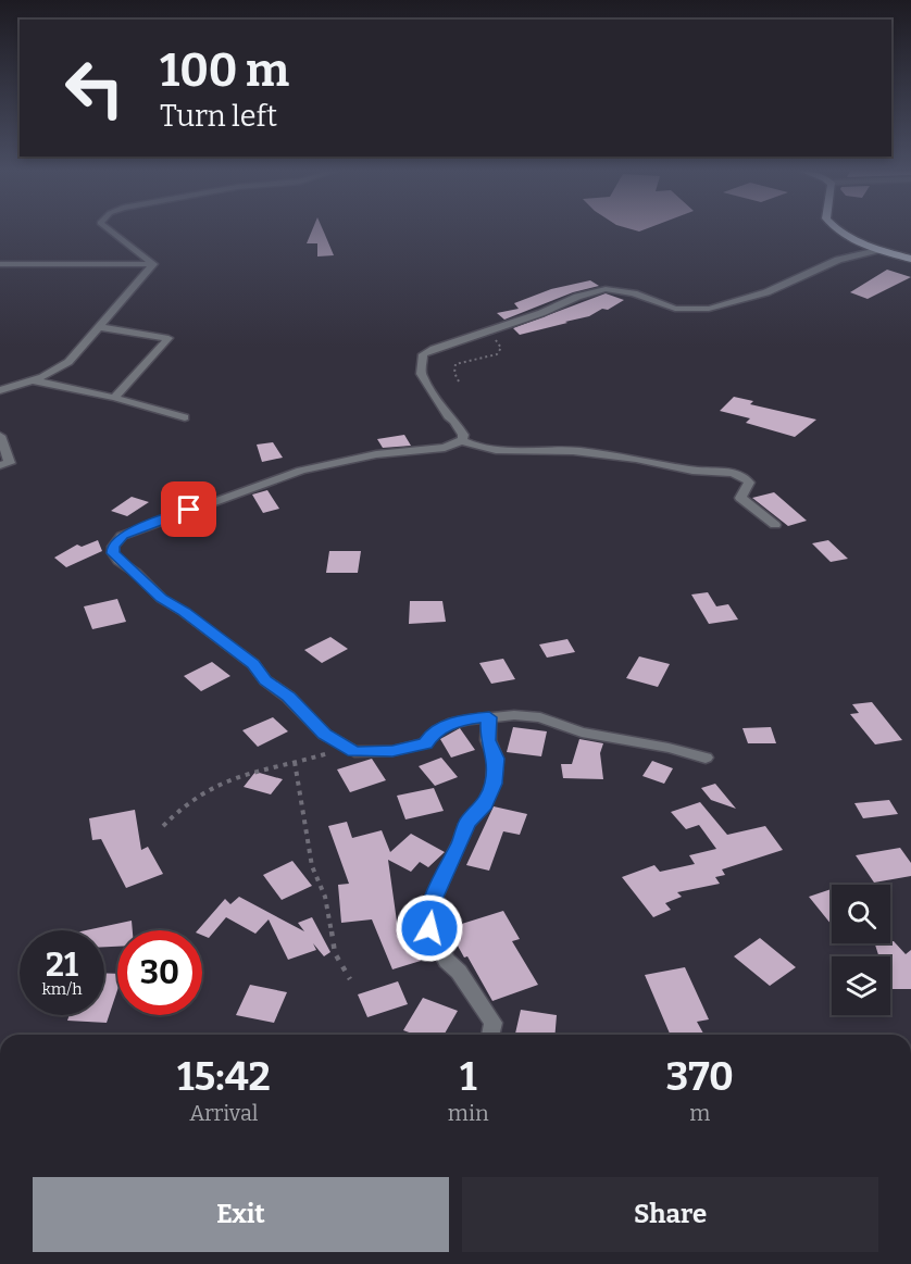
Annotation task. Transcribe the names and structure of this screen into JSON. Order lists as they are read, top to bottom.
{
  "page": {
    "turn": ["100 m", "Turn left"],
    "speed": "21 km/h",
    "limit": "30",
    "eta": [
      "15:42",
      "Arrival",
      "1",
      "min",
      "370",
      "m"
    ],
    "buttons": ["Exit", "Share"]
  }
}
